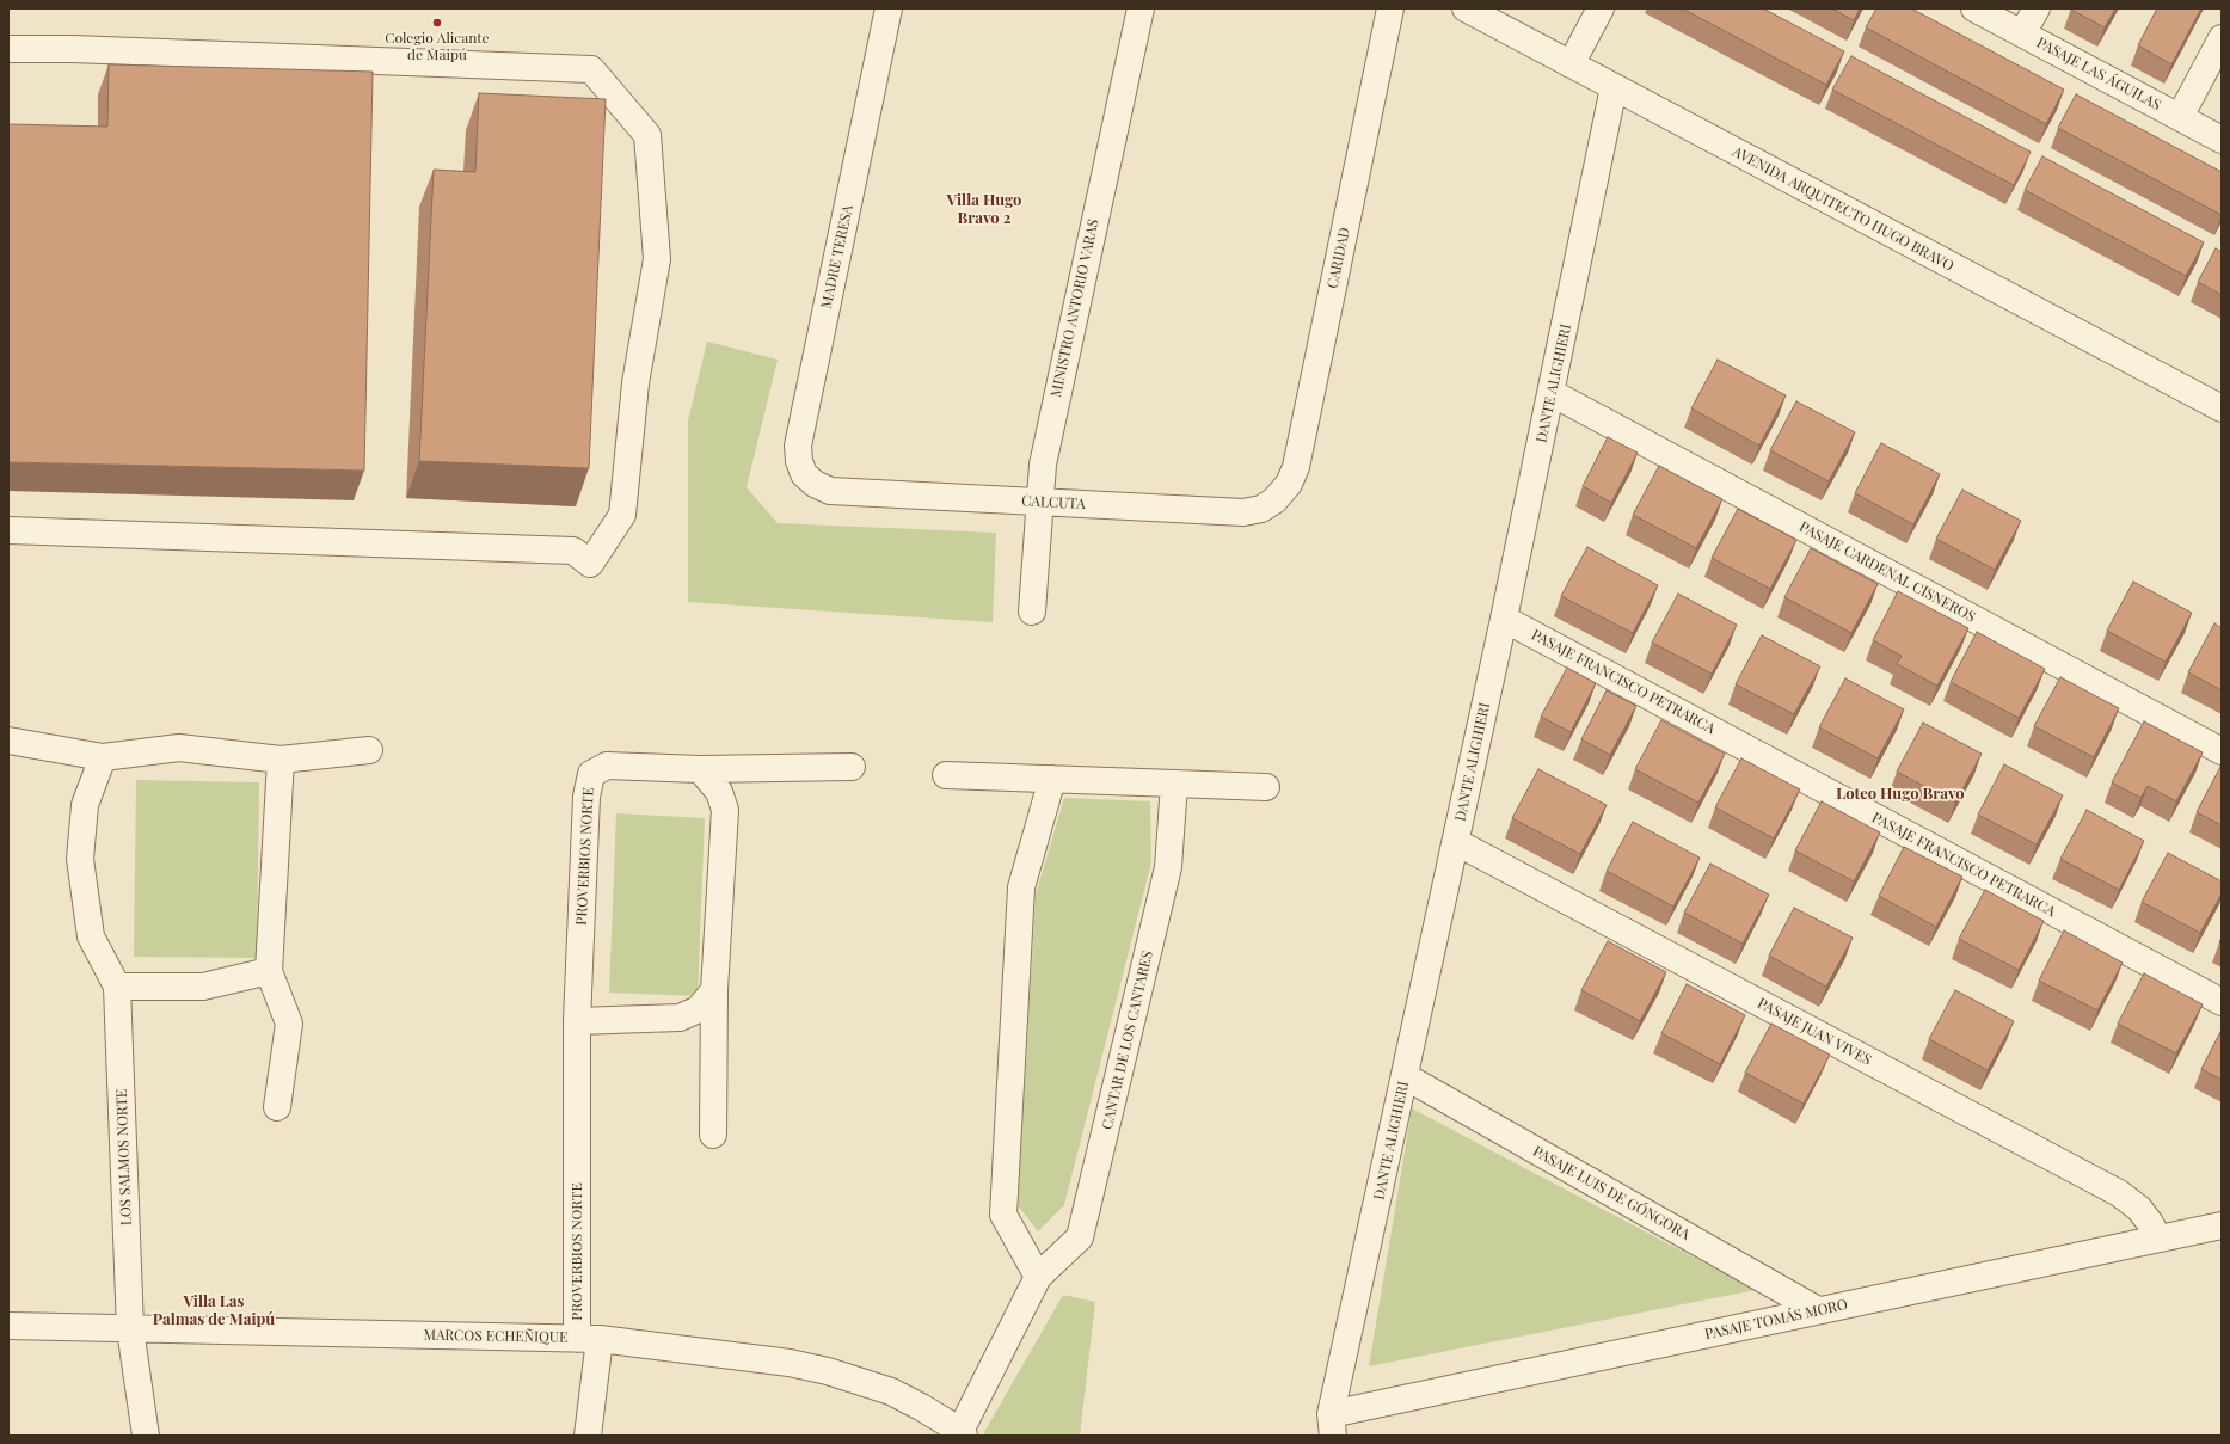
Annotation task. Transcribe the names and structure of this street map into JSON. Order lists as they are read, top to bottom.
{
  "streets": {
    "street": [
      "PASAJE LAS ÁGUILAS",
      "AVENIDA ARQUITECTO HUGO BRAVO",
      "MADRE TERESA",
      "CARIDAD",
      "MINISTRO ANTORIO VARAS",
      "DANTE ALIGHIERI",
      "CALCUTA",
      "PASAJE CARDENAL CISNEROS",
      "PASAJE FRANCISCO PETRARCA",
      "PROVERBIOS NORTE",
      "PASAJE JUAN VIVES",
      "CANTAR DE LOS CANTARES",
      "LOS SALMOS NORTE",
      "PASAJE LUIS DE GÓNGORA",
      "PASAJE TOMÁS MORO",
      "MARCOS ECHEÑIQUE"
    ]
  },
  "crossings": [
    ["AVENIDA ARQUITECTO HUGO BRAVO", "DANTE ALIGHIERI"],
    ["MADRE TERESA", "CALCUTA"],
    ["CARIDAD", "CALCUTA"],
    ["MINISTRO ANTORIO VARAS", "CALCUTA"],
    ["DANTE ALIGHIERI", "PASAJE CARDENAL CISNEROS"],
    ["DANTE ALIGHIERI", "PASAJE FRANCISCO PETRARCA"],
    ["DANTE ALIGHIERI", "PASAJE JUAN VIVES"],
    ["DANTE ALIGHIERI", "PASAJE LUIS DE GÓNGORA"],
    ["DANTE ALIGHIERI", "PASAJE TOMÁS MORO"],
    ["PROVERBIOS NORTE", "MARCOS ECHEÑIQUE"],
    ["PASAJE JUAN VIVES", "PASAJE TOMÁS MORO"],
    ["CANTAR DE LOS CANTARES", "MARCOS ECHEÑIQUE"],
    ["LOS SALMOS NORTE", "MARCOS ECHEÑIQUE"],
    ["PASAJE LUIS DE GÓNGORA", "PASAJE TOMÁS MORO"]
  ],
  "districts": ["Villa Hugo Bravo 2", "Loteo Hugo Bravo", "Villa Las Palmas de Maipú"],
  "places": ["Colegio Alicante de Maipú"]
}
